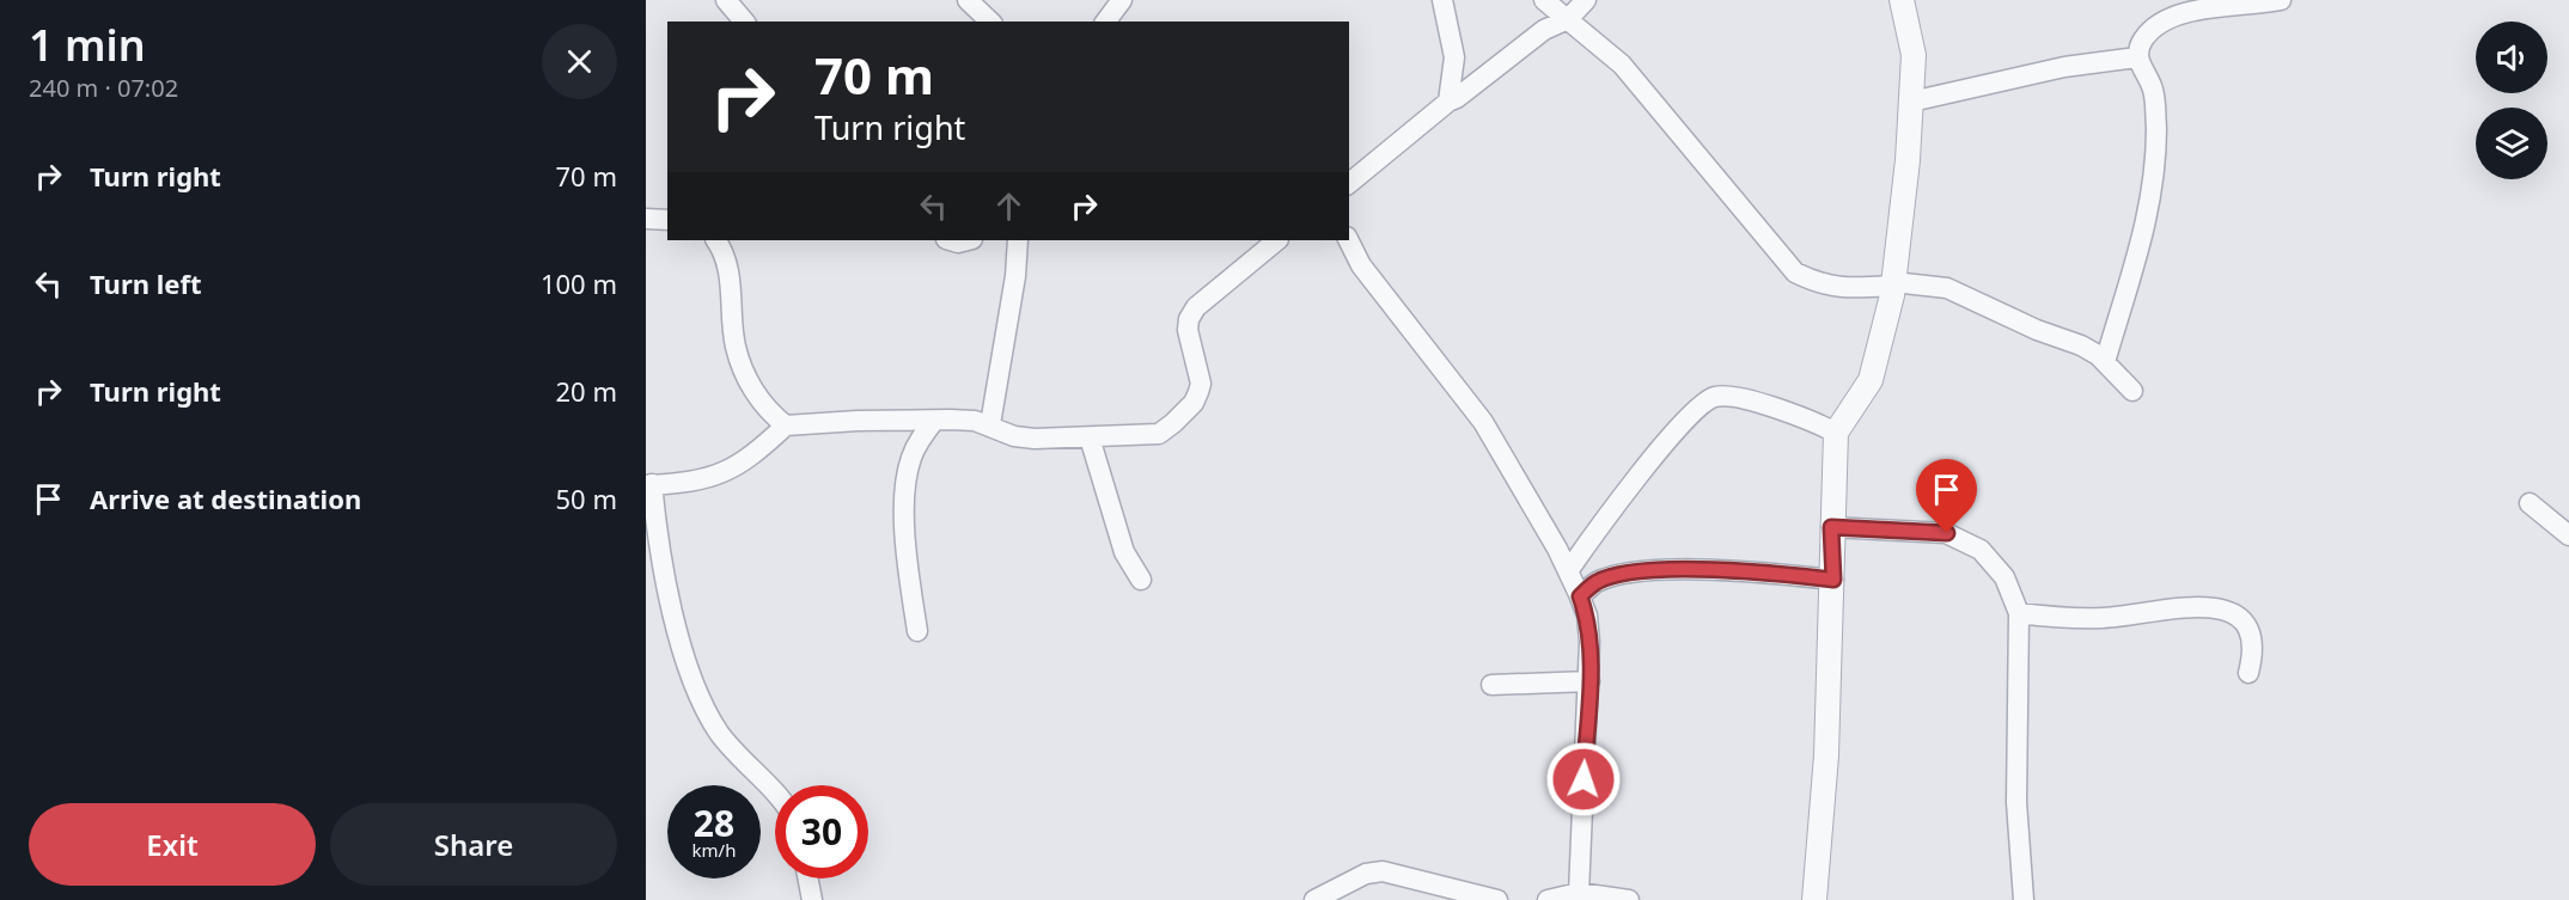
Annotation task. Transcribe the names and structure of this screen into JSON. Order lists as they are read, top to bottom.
{
  "page": {
    "heading": ["1 min", "240 m · 07:02"],
    "turn": ["70 m", "Turn right"],
    "list": [
      {
        "name": "Turn right",
        "value": "70 m"
      },
      {
        "name": "Turn left",
        "value": "100 m"
      },
      {
        "name": "Turn right",
        "value": "20 m"
      },
      {
        "name": "Arrive at destination",
        "value": "50 m"
      }
    ],
    "speed": "28 km/h",
    "limit": "30",
    "buttons": ["Exit", "Share"]
  }
}
